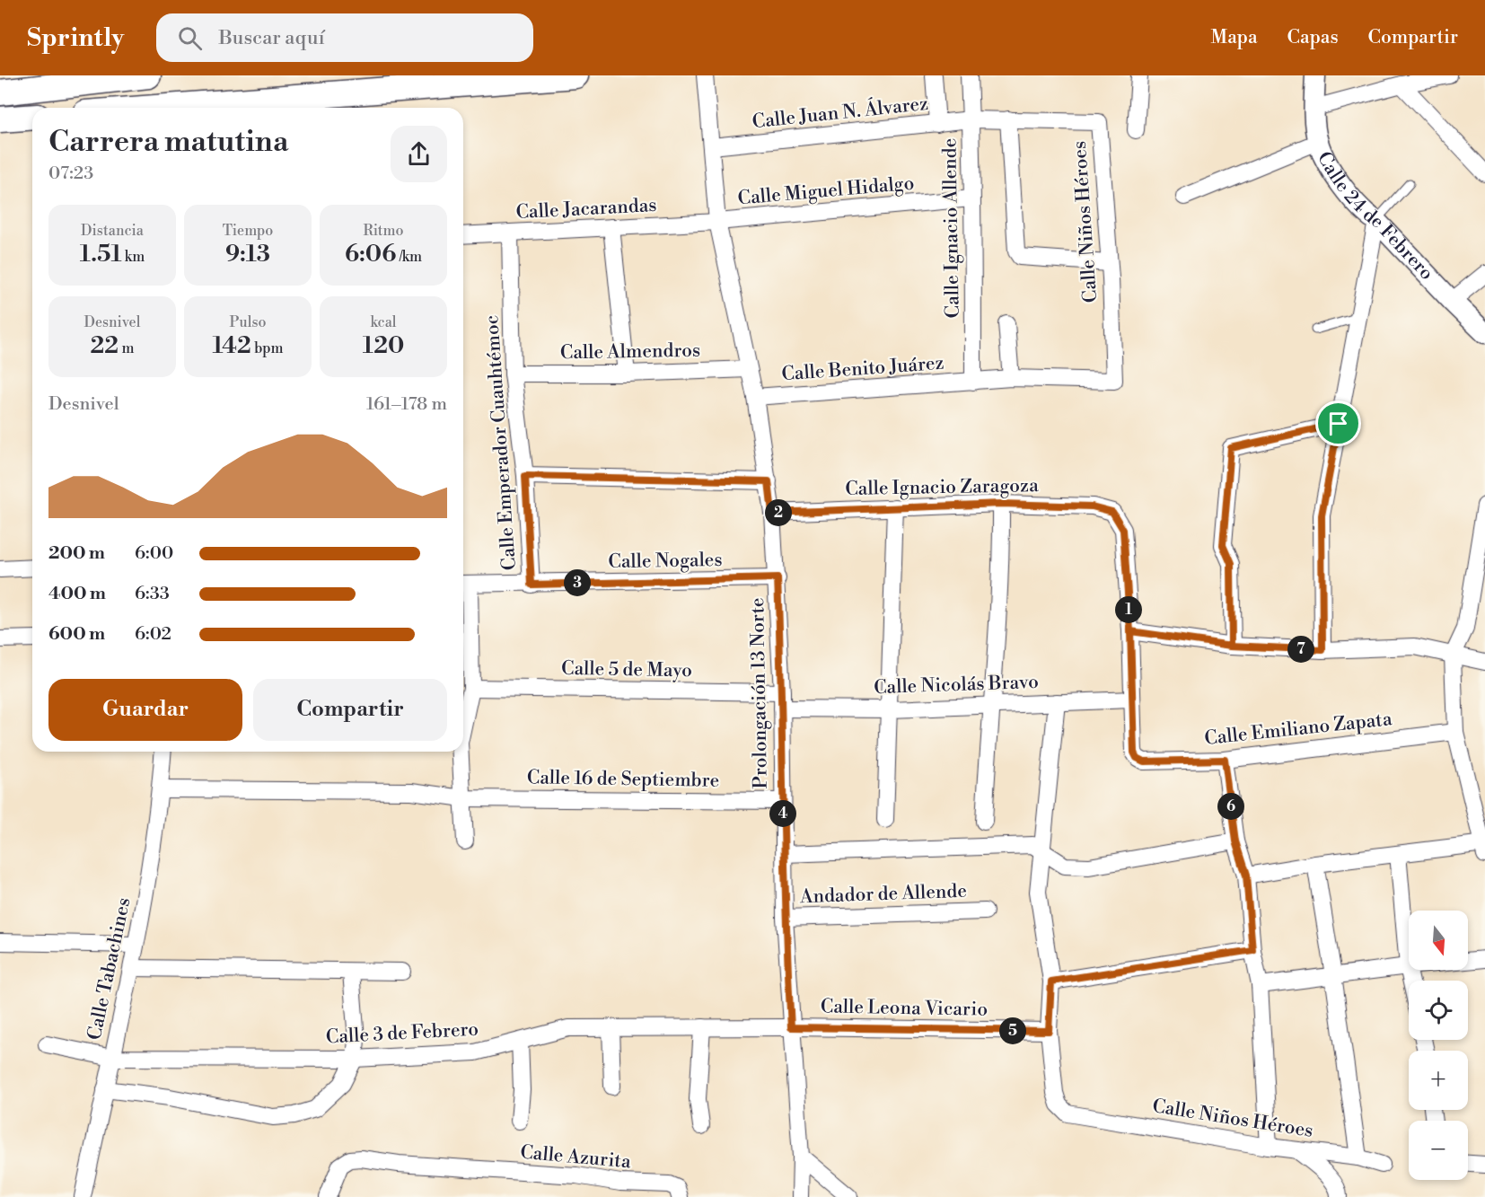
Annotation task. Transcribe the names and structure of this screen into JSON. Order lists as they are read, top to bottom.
{
  "streets": {
    "street": [
      "Calle Juan N. Álvarez",
      "Calle Miguel Hidalgo",
      "Calle Jacarandas",
      "Calle 24 de Febrero",
      "Calle Niños Héroes",
      "Calle Ignacio Allende",
      "Calle Almendros",
      "Calle Benito Juárez",
      "Calle Emperador Cuauhtémoc",
      "Calle Ignacio Zaragoza",
      "Calle Nogales",
      "Calle 5 de Mayo",
      "Calle Nicolás Bravo",
      "Prolongación 13 Norte",
      "Calle Emiliano Zapata",
      "Calle 16 de Septiembre",
      "Andador de Allende",
      "Calle Tabachines",
      "Calle Leona Vicario",
      "Calle 3 de Febrero",
      "Calle Azurita"
    ]
  },
  "crossings": [
    ["Calle Juan N. Álvarez", "Calle Niños Héroes"],
    ["Calle Juan N. Álvarez", "Calle Ignacio Allende"],
    ["Calle Juan N. Álvarez", "Prolongación 13 Norte"],
    ["Calle Miguel Hidalgo", "Calle Jacarandas"],
    ["Calle Miguel Hidalgo", "Calle Ignacio Allende"],
    ["Calle Miguel Hidalgo", "Prolongación 13 Norte"],
    ["Calle Jacarandas", "Calle Emperador Cuauhtémoc"],
    ["Calle Jacarandas", "Prolongación 13 Norte"],
    ["Calle Niños Héroes", "Calle Ignacio Allende"],
    ["Calle Niños Héroes", "Calle Benito Juárez"],
    ["Calle Niños Héroes", "Calle Leona Vicario"],
    ["Calle Ignacio Allende", "Calle Benito Juárez"],
    ["Calle Almendros", "Calle Emperador Cuauhtémoc"],
    ["Calle Almendros", "Prolongación 13 Norte"],
    ["Calle Benito Juárez", "Prolongación 13 Norte"],
    ["Calle Emperador Cuauhtémoc", "Calle Nogales"],
    ["Calle Ignacio Zaragoza", "Prolongación 13 Norte"],
    ["Calle Nogales", "Prolongación 13 Norte"],
    ["Calle 5 de Mayo", "Calle Nicolás Bravo"],
    ["Calle 5 de Mayo", "Prolongación 13 Norte"],
    ["Calle Nicolás Bravo", "Prolongación 13 Norte"],
    ["Calle Nicolás Bravo", "Calle Emiliano Zapata"],
    ["Prolongación 13 Norte", "Calle 16 de Septiembre"],
    ["Prolongación 13 Norte", "Andador de Allende"],
    ["Prolongación 13 Norte", "Calle Leona Vicario"],
    ["Prolongación 13 Norte", "Calle 3 de Febrero"],
    ["Calle 16 de Septiembre", "Calle Tabachines"],
    ["Calle Tabachines", "Calle 3 de Febrero"],
    ["Calle Leona Vicario", "Calle 3 de Febrero"]
  ],
  "north": "bottom",
  "page": {
    "header": "Sprintly",
    "search": "Buscar aquí",
    "nav": ["Mapa", "Capas", "Compartir"],
    "heading": ["Carrera matutina", "07:23"],
    "stats": [
      ["Distancia", "1.51 km"],
      ["Tiempo", "9:13"],
      ["Ritmo", "6:06 /km"],
      ["Desnivel", "22 m"],
      ["Pulso", "142 bpm"],
      ["kcal", "120"]
    ],
    "chart": ["Desnivel", "161–178 m"],
    "pins": [
      "2",
      "3",
      "1",
      "7",
      "6",
      "4",
      "5"
    ],
    "list": [
      {
        "name": "200 m",
        "note": "6:00"
      },
      {
        "name": "400 m",
        "note": "6:33"
      },
      {
        "name": "600 m",
        "note": "6:02"
      }
    ],
    "buttons": ["Guardar", "Compartir"],
    "map_buttons": ["+", "−"]
  }
}
